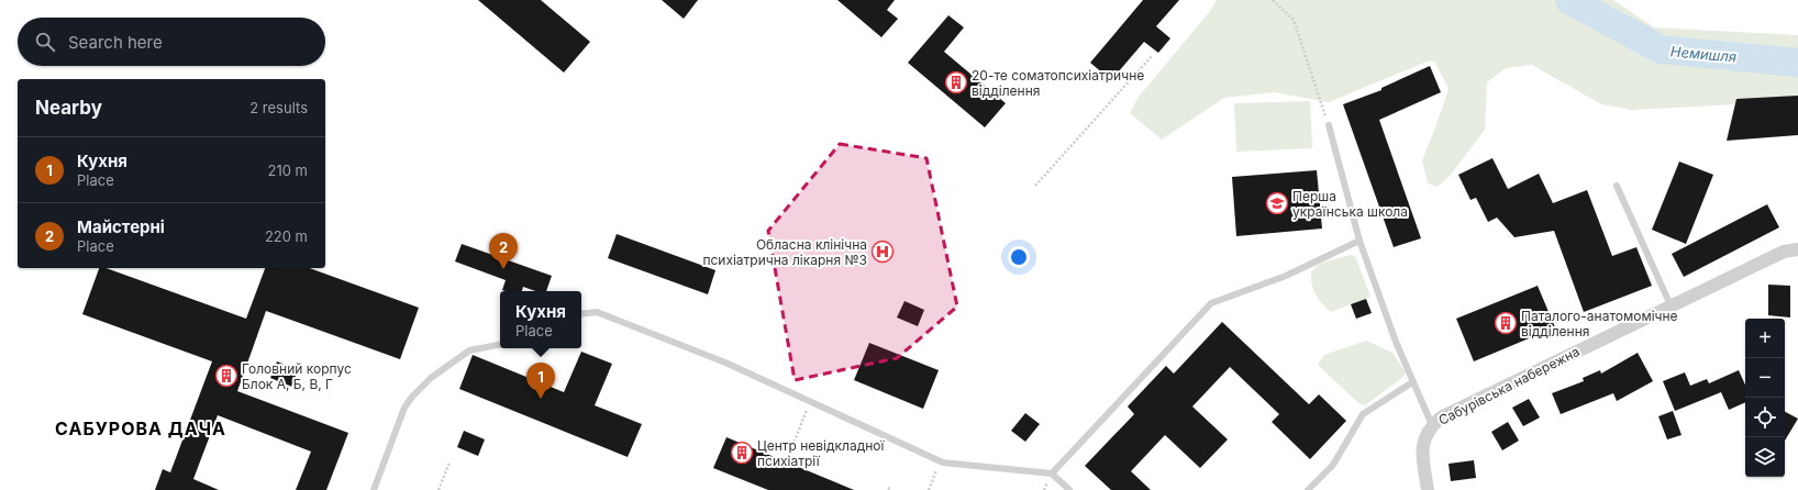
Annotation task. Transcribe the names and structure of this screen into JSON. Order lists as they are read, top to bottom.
{
  "streets": {
    "street": ["Сабурівська набережна"]
  },
  "districts": ["САБУРОВА ДАЧА"],
  "water": ["Немишля"],
  "places": {
    "building": [
      "20-те соматопсихіатричне відділення",
      "Паталого-анатомомічне відділення",
      "Головний корпус Блок А, Б, В, Г",
      "Центр невідкладної психіатрії"
    ],
    "school or university": ["Перша українська школа"],
    "hospital": ["Обласна клінічна психіатрична лікарня №3"]
  },
  "page": {
    "search": "Search here",
    "heading": ["Nearby", "2 results"],
    "list": [
      {
        "mark": "1",
        "name": "Кухня",
        "note": "Place",
        "value": "210 m"
      },
      {
        "mark": "2",
        "name": "Майстерні",
        "note": "Place",
        "value": "220 m"
      }
    ],
    "pins": ["2", "1"],
    "popup": ["Кухня", "Place"],
    "map_buttons": ["+", "−"]
  }
}
